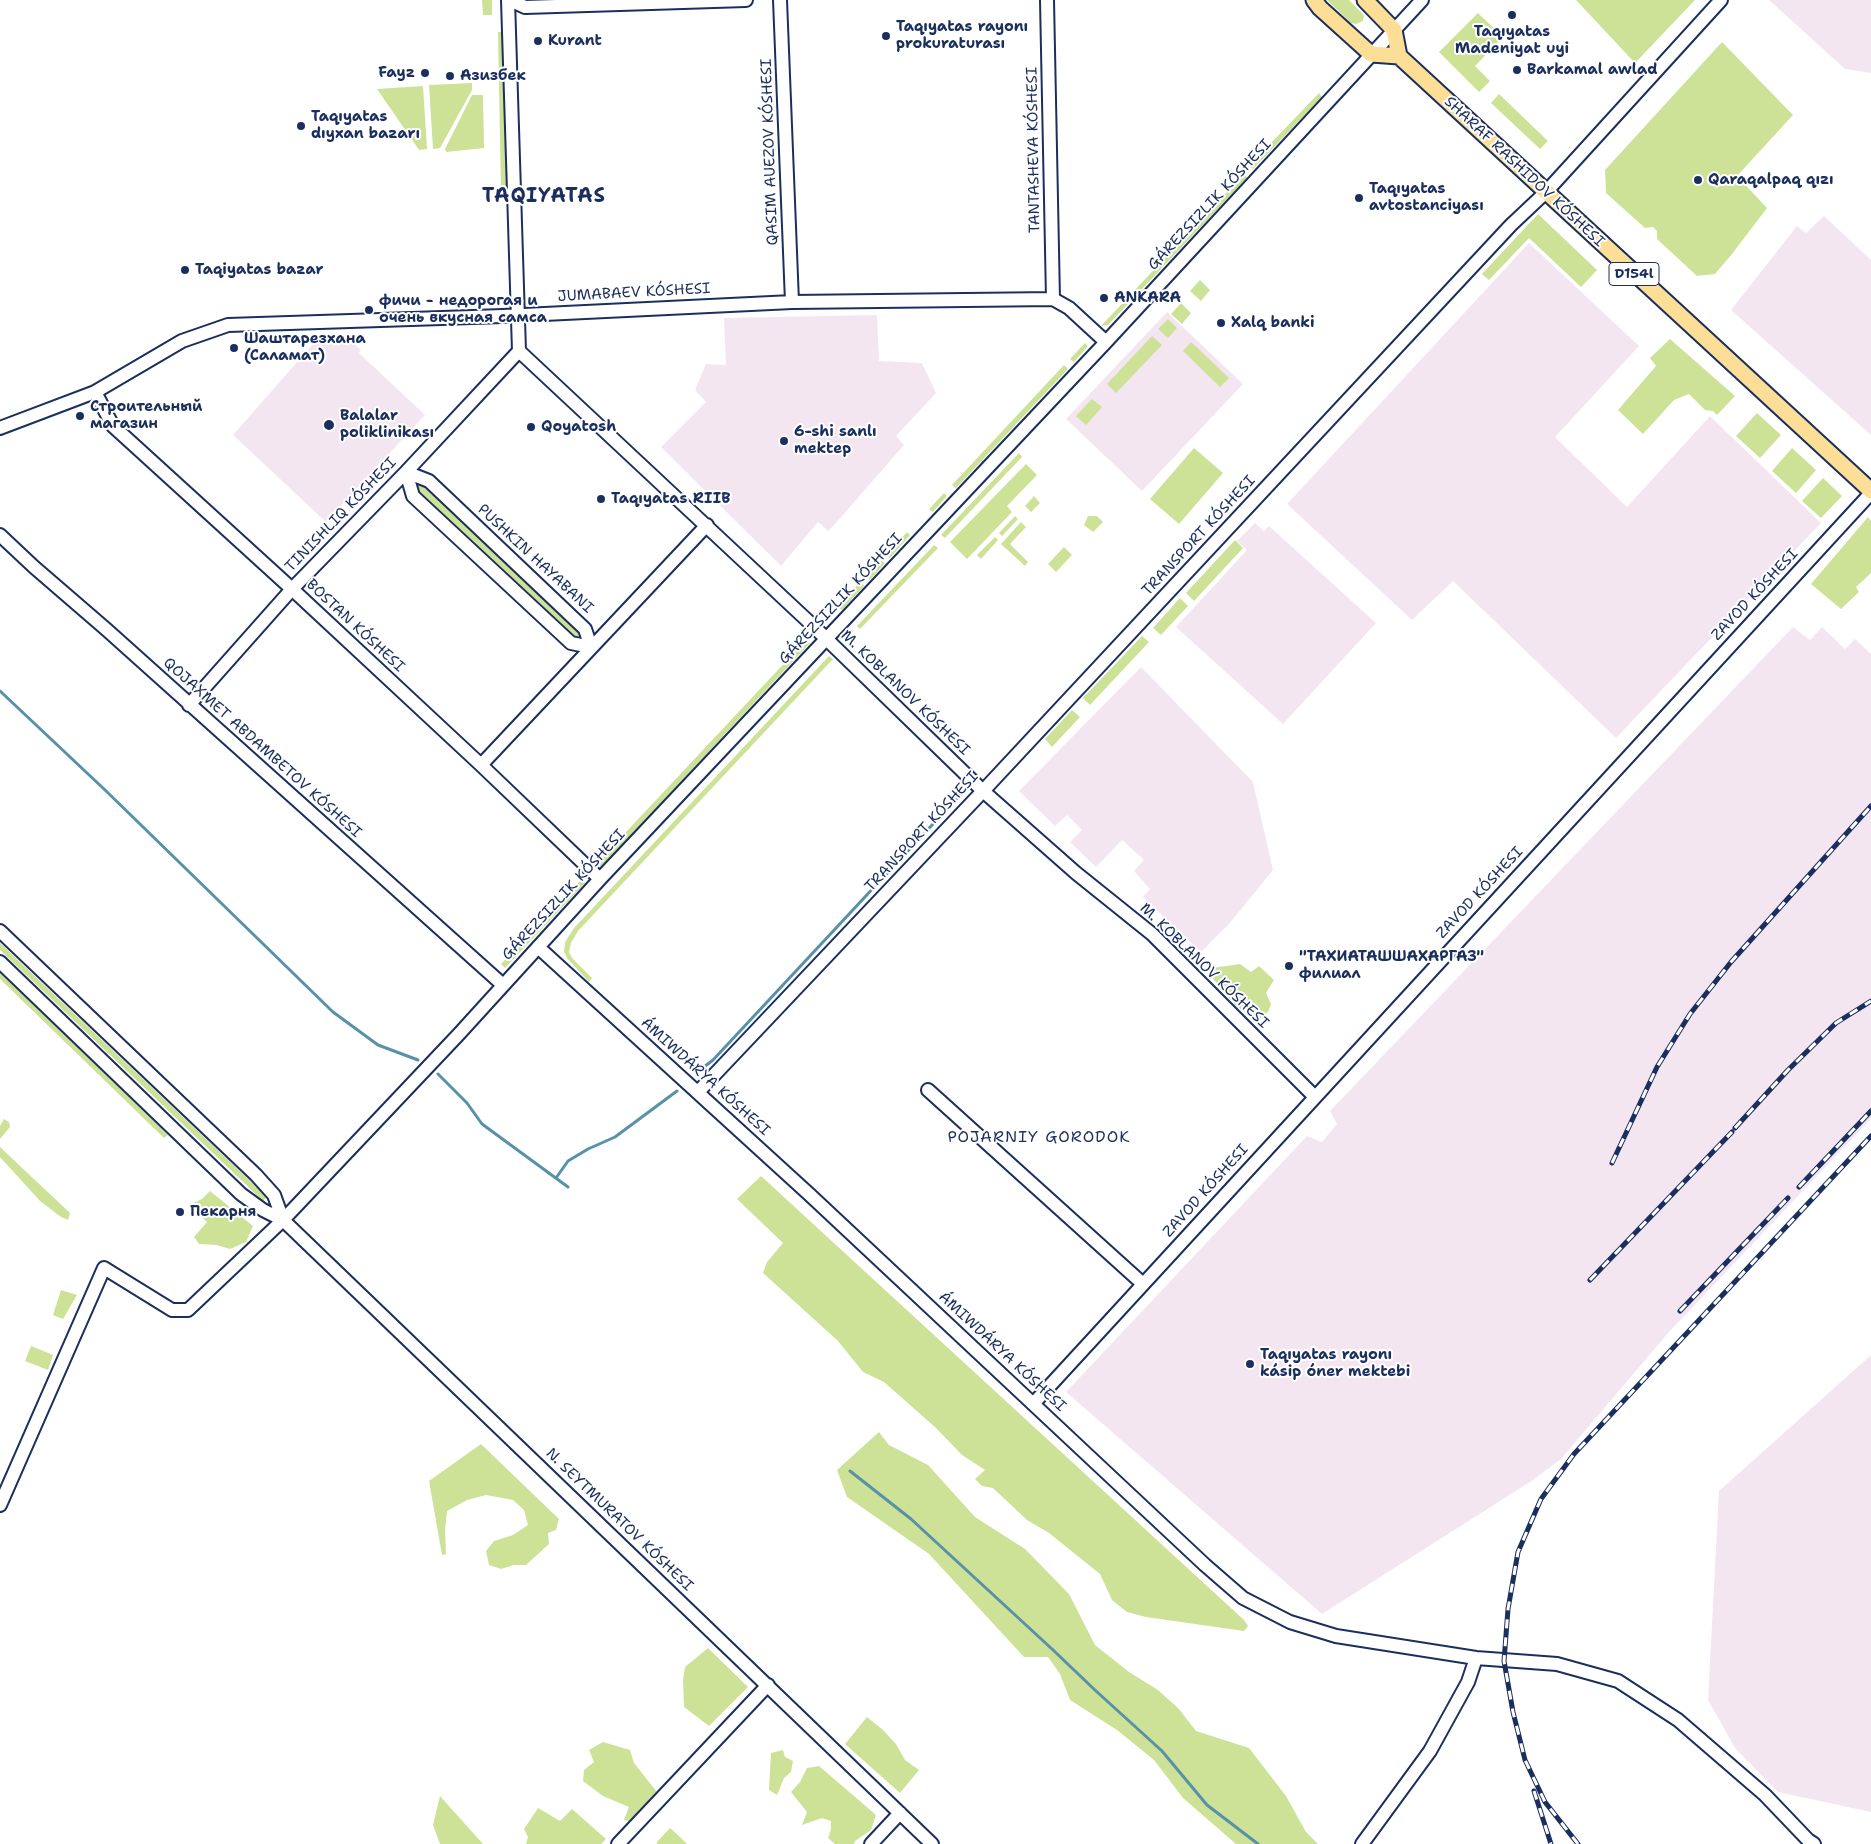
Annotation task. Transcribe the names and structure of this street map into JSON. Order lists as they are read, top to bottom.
{
  "streets": {
    "main road": ["SHARAF RASHIDOV KÓSHESI", "D154l"],
    "street": [
      "TANTASHEVA KÓSHESI",
      "GÁREZSIZLIK KÓSHESI",
      "JUMABAEV KÓSHESI",
      "TRANSPORT KÓSHESI",
      "ZAVOD KÓSHESI",
      "BOSTAN KÓSHESI",
      "M. KOBLANOV KÓSHESI",
      "QOJAXMET ABDAMBETOV KÓSHESI",
      "ÁMIWDÁRYA KÓSHESI",
      "N. SEYTMURATOV KÓSHESI"
    ]
  },
  "crossings": [
    ["TANTASHEVA KÓSHESI", "JUMABAEV KÓSHESI"],
    ["SHARAF RASHIDOV KÓSHESI", "TRANSPORT KÓSHESI"],
    ["SHARAF RASHIDOV KÓSHESI", "ZAVOD KÓSHESI"],
    ["GÁREZSIZLIK KÓSHESI", "BOSTAN KÓSHESI"],
    ["GÁREZSIZLIK KÓSHESI", "M. KOBLANOV KÓSHESI"],
    ["GÁREZSIZLIK KÓSHESI", "QOJAXMET ABDAMBETOV KÓSHESI"],
    ["GÁREZSIZLIK KÓSHESI", "ÁMIWDÁRYA KÓSHESI"],
    ["GÁREZSIZLIK KÓSHESI", "N. SEYTMURATOV KÓSHESI"],
    ["JUMABAEV KÓSHESI", "BOSTAN KÓSHESI"],
    ["TRANSPORT KÓSHESI", "M. KOBLANOV KÓSHESI"],
    ["TRANSPORT KÓSHESI", "ÁMIWDÁRYA KÓSHESI"],
    ["ZAVOD KÓSHESI", "M. KOBLANOV KÓSHESI"],
    ["ZAVOD KÓSHESI", "ÁMIWDÁRYA KÓSHESI"]
  ],
  "districts": ["TAQIYATAS", "POJARNIY GORODOK"],
  "places": [
    "Taqıyatas Madeniyat uyi",
    "Taqıyatas rayonı prokuraturası",
    "Kurant",
    "Barkamal awlad",
    "Fayz",
    "Азизбек",
    "Taqıyatas dıyxan bazarı",
    "Qaraqalpaq qızı",
    "Taqıyatas avtostanciyası",
    "Taqiyatas bazar",
    "ANKARA",
    "фичи - недорогая и очень вкусная самса",
    "Xalq banki",
    "Шаштарезхана (Саламат)",
    "Строительный магазин",
    "Balalar poliklinikası",
    "Qoyatosh",
    "6-shi sanlı mektep",
    "Taqıyatas RIIB",
    "\"ТАХИАТАШШАХАРГАЗ\" филиал",
    "Пекарня",
    "Taqıyatas rayonı kásip óner mektebi"
  ]
}
